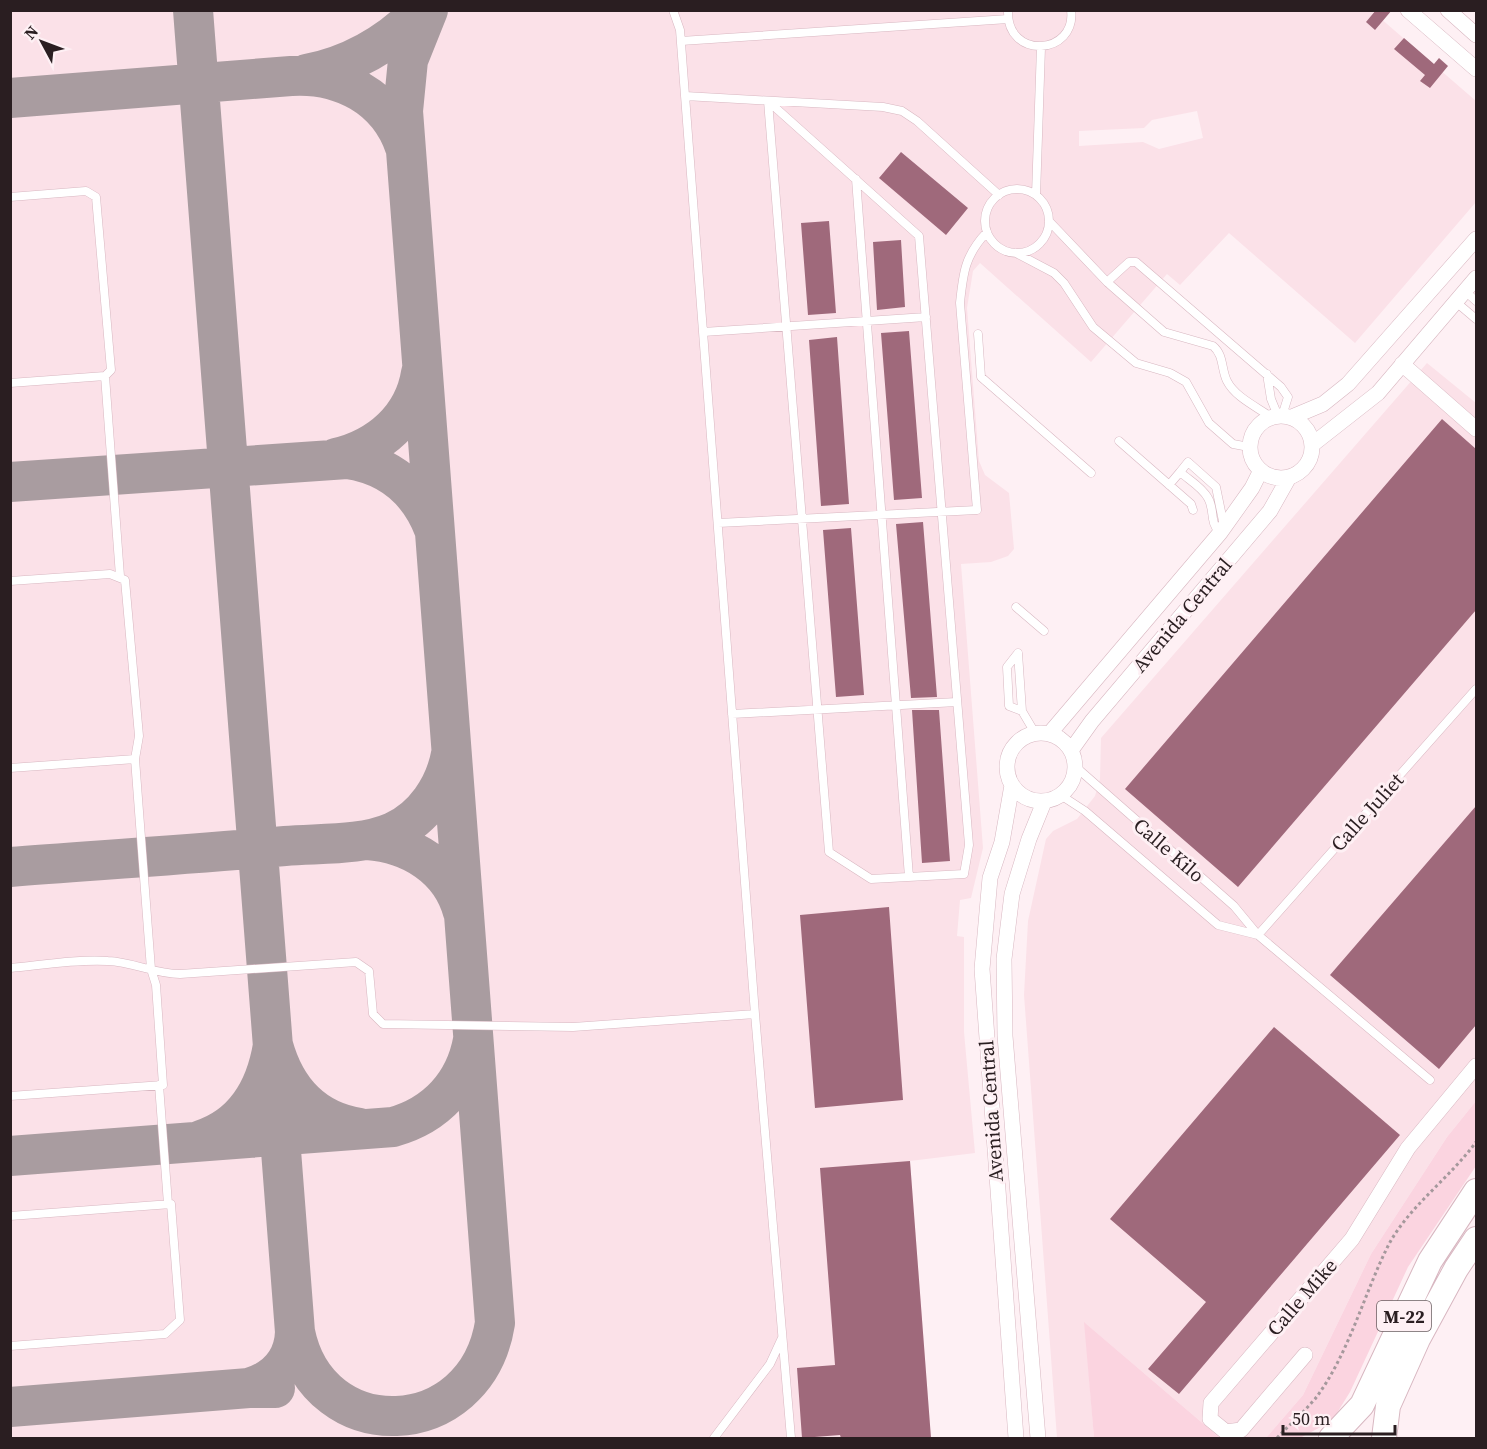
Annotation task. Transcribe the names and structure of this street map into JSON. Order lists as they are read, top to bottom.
{
  "streets": {
    "main road": ["M-22"],
    "street": ["Avenida Central", "Calle Mike"],
    "lane": ["Calle Juliet", "Calle Kilo"]
  },
  "crossings": [
    ["Avenida Central", "Calle Kilo"],
    ["Calle Juliet", "Calle Kilo"]
  ],
  "scale_bar": "50 m",
  "north": "top left"
}
